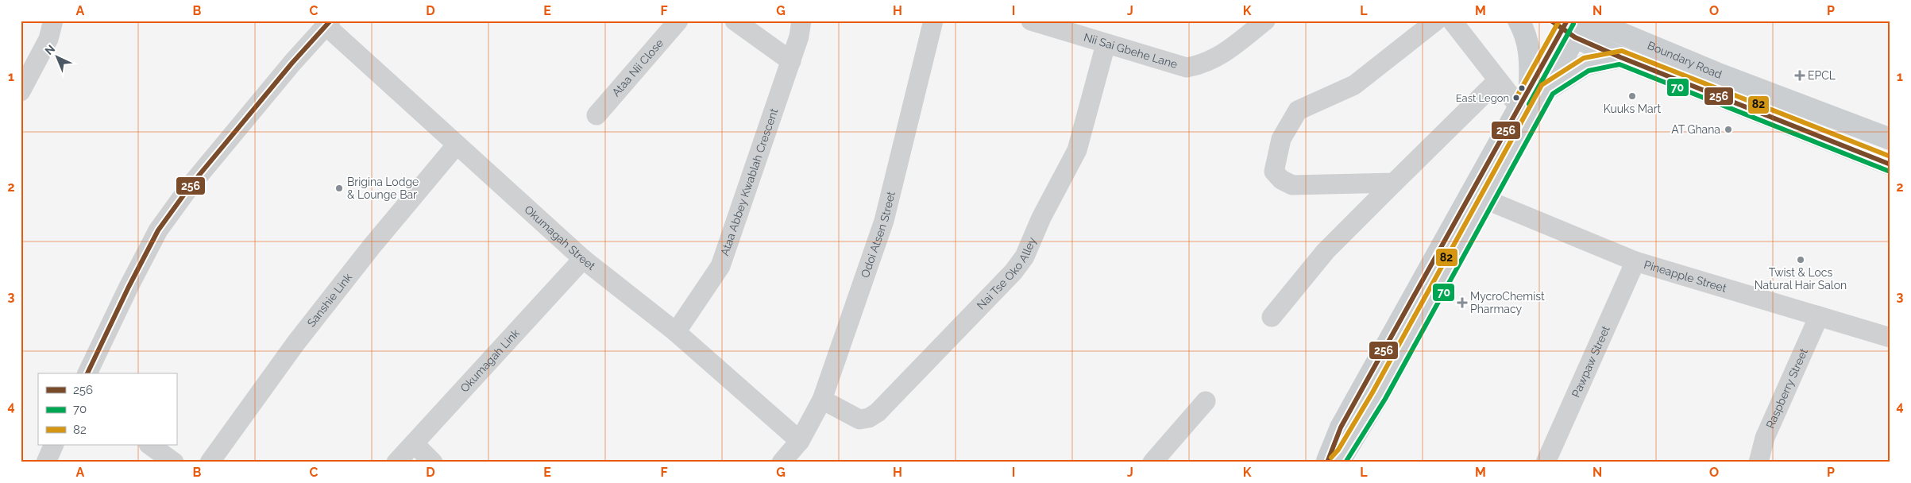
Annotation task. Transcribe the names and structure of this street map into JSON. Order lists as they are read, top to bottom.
{
  "streets": {
    "main road": ["Boundary Road"],
    "street": [
      "Nii Sai Gbehe Lane",
      "Ataa Nii Close",
      "Ataa Abbey Kwablah Crescent",
      "Odoi Atsen Street",
      "Okumagah Street",
      "Nai Tse Oko Alley",
      "Pineapple Street",
      "Sanshie Link",
      "Okumagah Link",
      "Pawpaw Street",
      "Raspberry Street"
    ]
  },
  "crossings": [
    ["Nii Sai Gbehe Lane", "Nai Tse Oko Alley"],
    ["Ataa Abbey Kwablah Crescent", "Okumagah Street"],
    ["Odoi Atsen Street", "Okumagah Street"],
    ["Odoi Atsen Street", "Nai Tse Oko Alley"],
    ["Okumagah Street", "Sanshie Link"],
    ["Okumagah Street", "Okumagah Link"],
    ["Pineapple Street", "Pawpaw Street"],
    ["Pineapple Street", "Raspberry Street"]
  ],
  "places": {
    "health": ["EPCL", "MycroChemist Pharmacy"],
    "other": [
      "Kuuks Mart",
      "East Legon",
      "AT Ghana",
      "Brigina Lodge & Lounge Bar",
      "Twist & Locs Natural Hair Salon"
    ]
  },
  "lines": ["transit line 256", "transit line 82", "transit line 70"],
  "legend": ["256", "70", "82"],
  "north": "top left",
  "grid": {
    "columns": [
      "A",
      "B",
      "C",
      "D",
      "E",
      "F",
      "G",
      "H",
      "I",
      "J",
      "K",
      "L",
      "M",
      "N",
      "O",
      "P"
    ],
    "rows": [
      "1",
      "2",
      "3",
      "4"
    ]
  }
}
